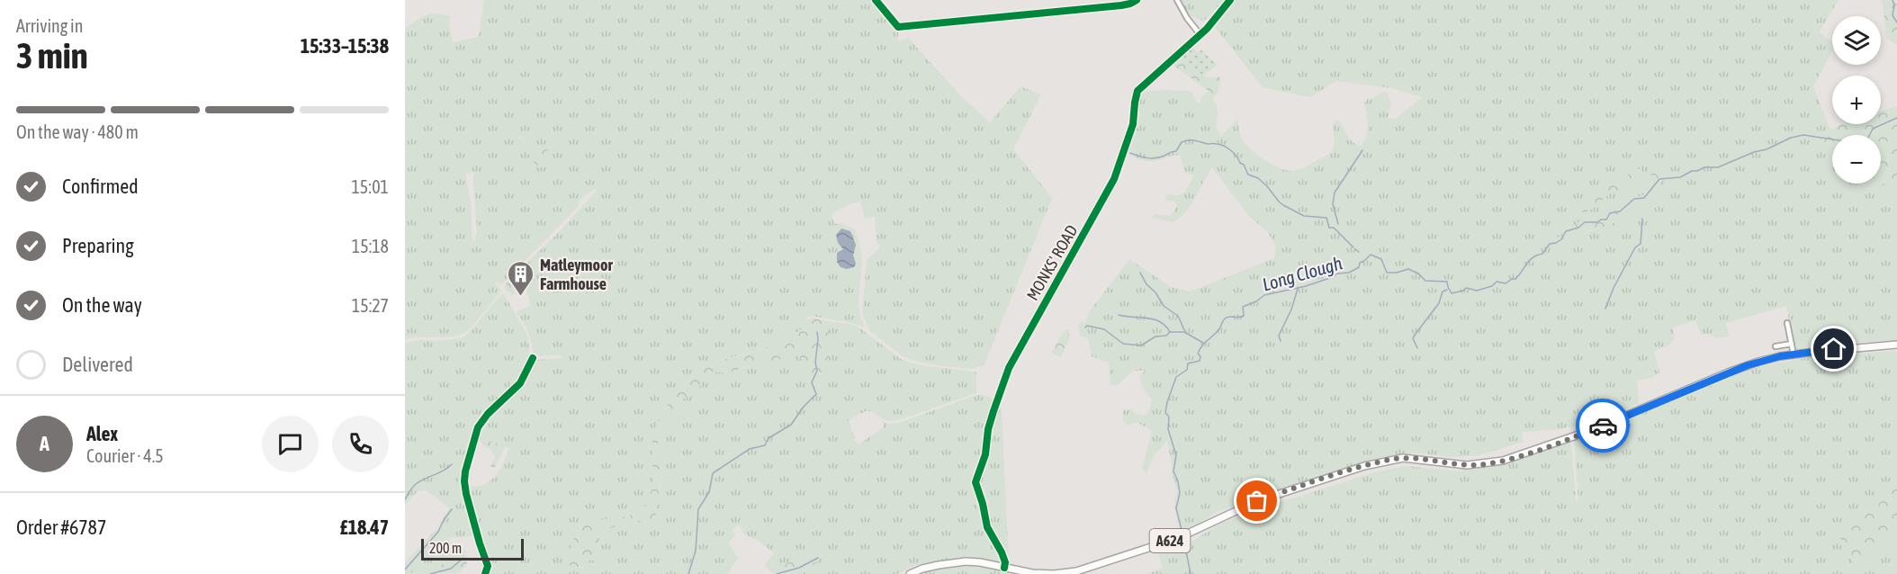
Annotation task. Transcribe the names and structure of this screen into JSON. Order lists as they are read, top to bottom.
{
  "streets": {
    "main road": ["A624"],
    "street": ["MONKS' ROAD"]
  },
  "crossings": [
    ["MONKS' ROAD", "A624"]
  ],
  "water": ["Long Clough"],
  "places": {
    "building": ["Matleymoor Farmhouse"]
  },
  "scale_bar": "200 m",
  "page": {
    "heading": ["3 min", "Arriving in", "15:33–15:38"],
    "panel": [
      "Alex",
      "Courier · 4.5",
      "Order #6787",
      "£18.47"
    ],
    "map_buttons": ["+", "−"],
    "bar": "On the way · 480 m",
    "list": [
      ["Confirmed", "15:01"],
      ["Preparing", "15:18"],
      ["On the way", "15:27"],
      "Delivered"
    ],
    "round": "A",
    "scale": "200 m"
  }
}
